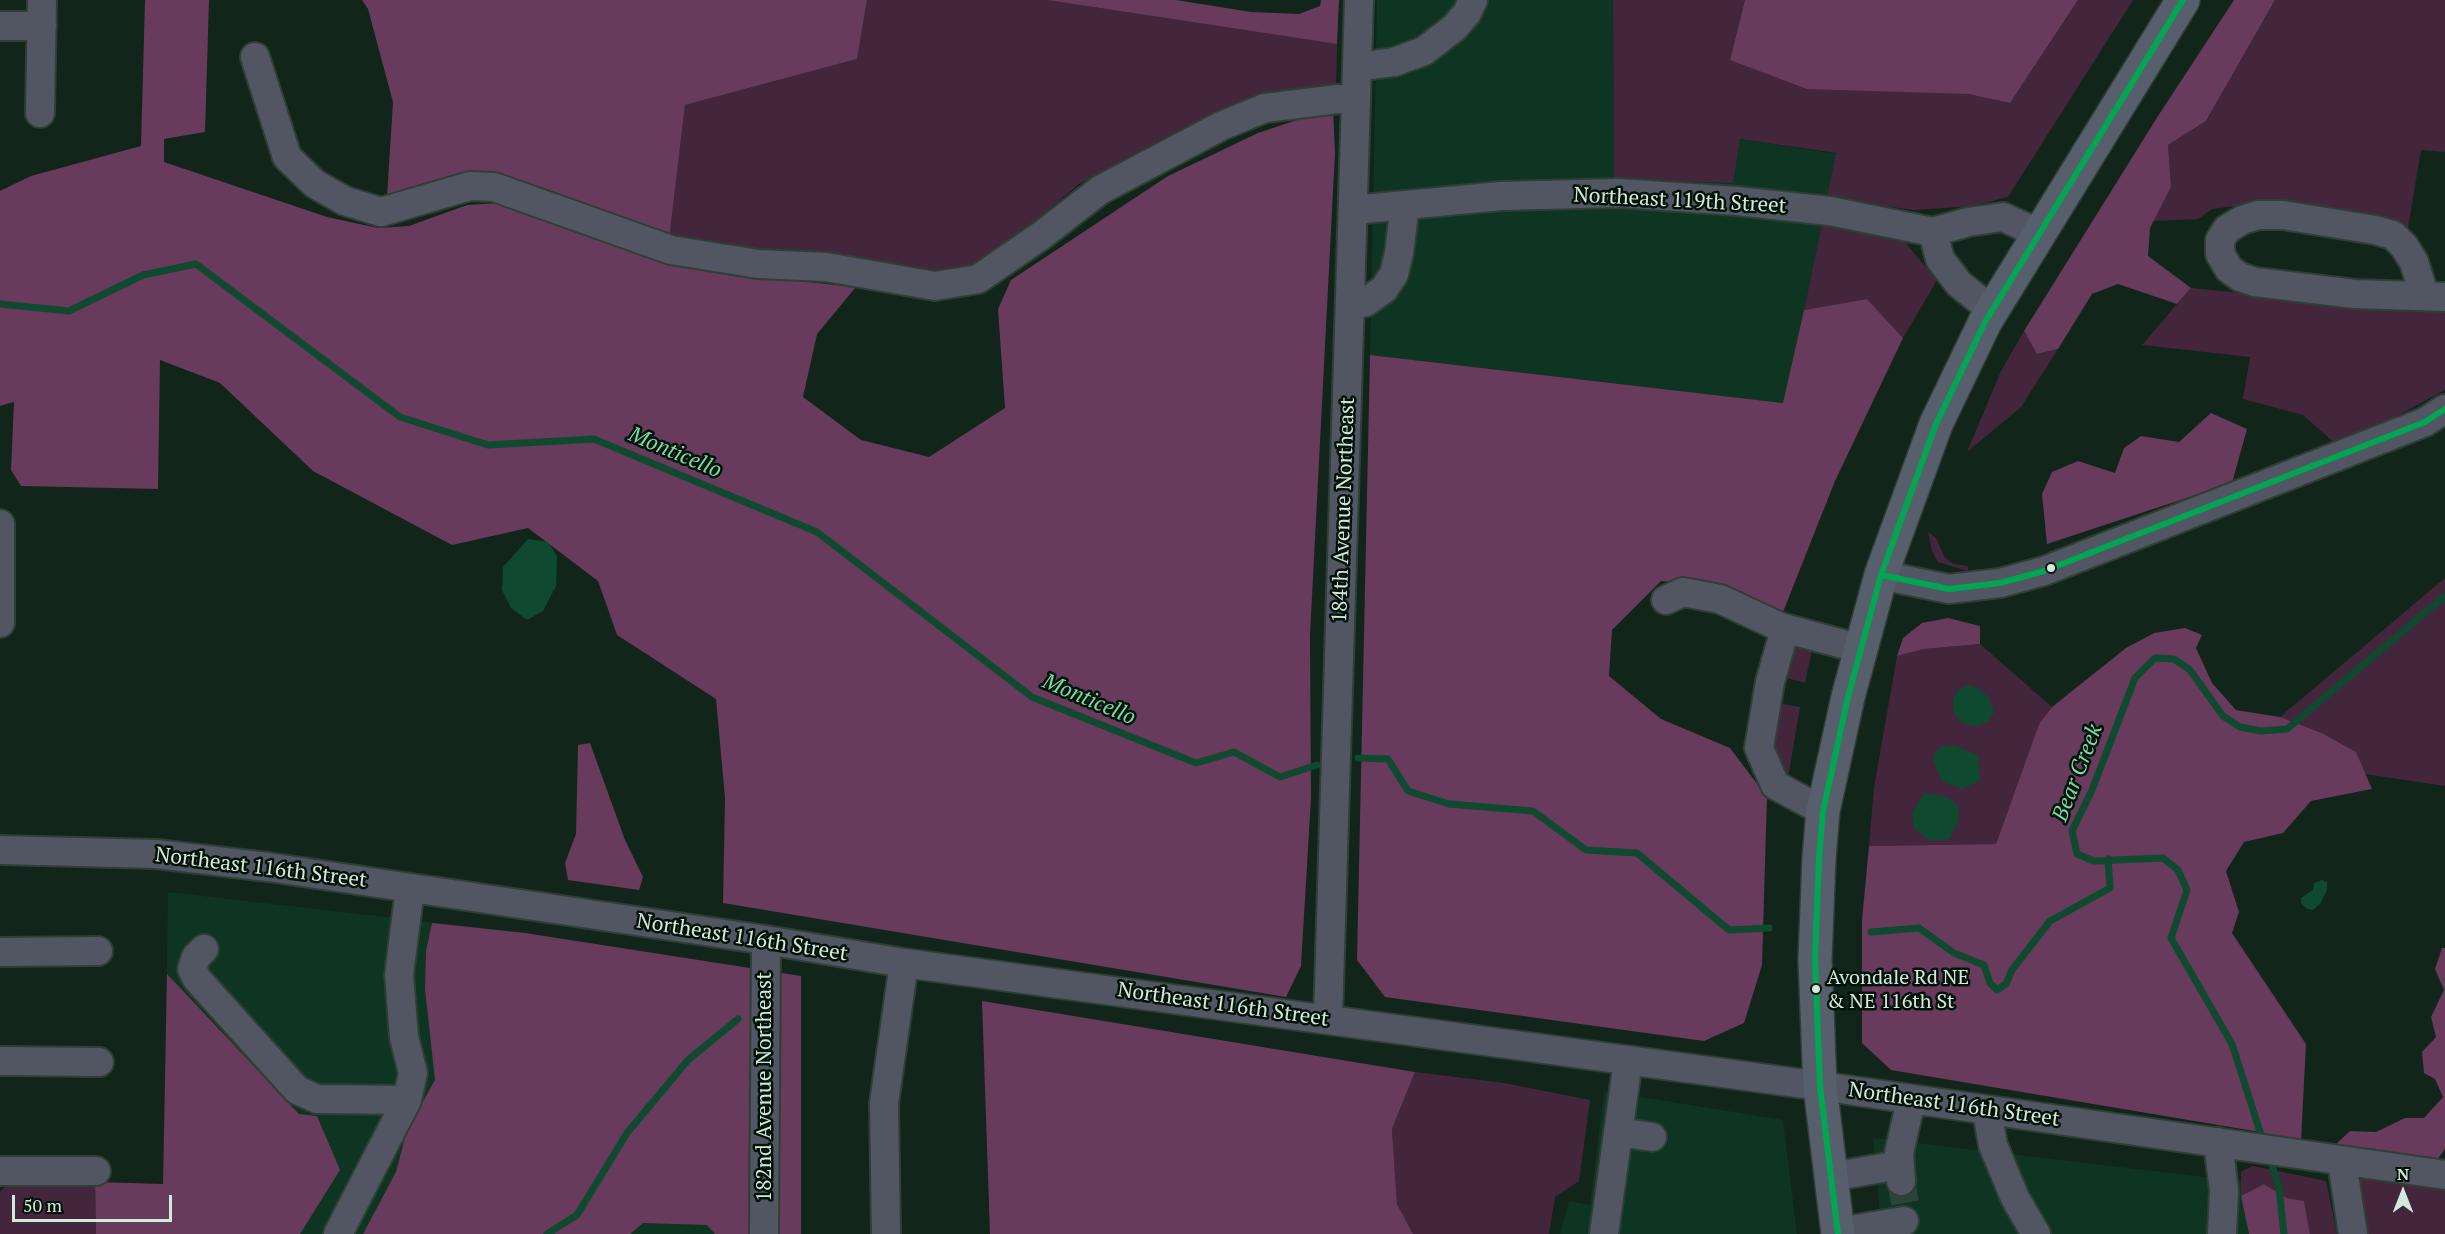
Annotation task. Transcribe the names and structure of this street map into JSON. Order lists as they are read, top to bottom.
{
  "streets": {
    "street": [
      "Northeast 119th Street",
      "184th Avenue Northeast",
      "Northeast 116th Street",
      "182nd Avenue Northeast"
    ]
  },
  "crossings": [
    ["Northeast 119th Street", "184th Avenue Northeast"],
    ["184th Avenue Northeast", "Northeast 116th Street"],
    ["Northeast 116th Street", "182nd Avenue Northeast"]
  ],
  "water": ["Monticello", "Bear Creek"],
  "places": ["Avondale Rd NE & NE 116th St"],
  "scale_bar": "50 m",
  "north": "top"
}
